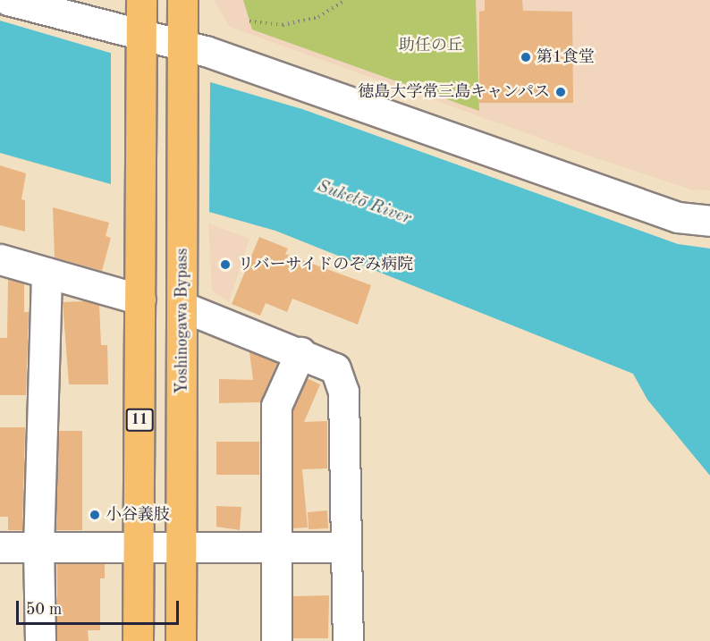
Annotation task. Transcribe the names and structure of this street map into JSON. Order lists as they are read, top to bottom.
{
  "streets": {
    "highway": ["Yoshinogawa Bypass", "11"]
  },
  "water": ["Suketō River"],
  "parks": ["助任の丘"],
  "places": [
    "第1食堂",
    "徳島大学常三島キャンパス",
    "リバーサイドのぞみ病院",
    "小谷義肢"
  ],
  "scale_bar": "50 m"
}
